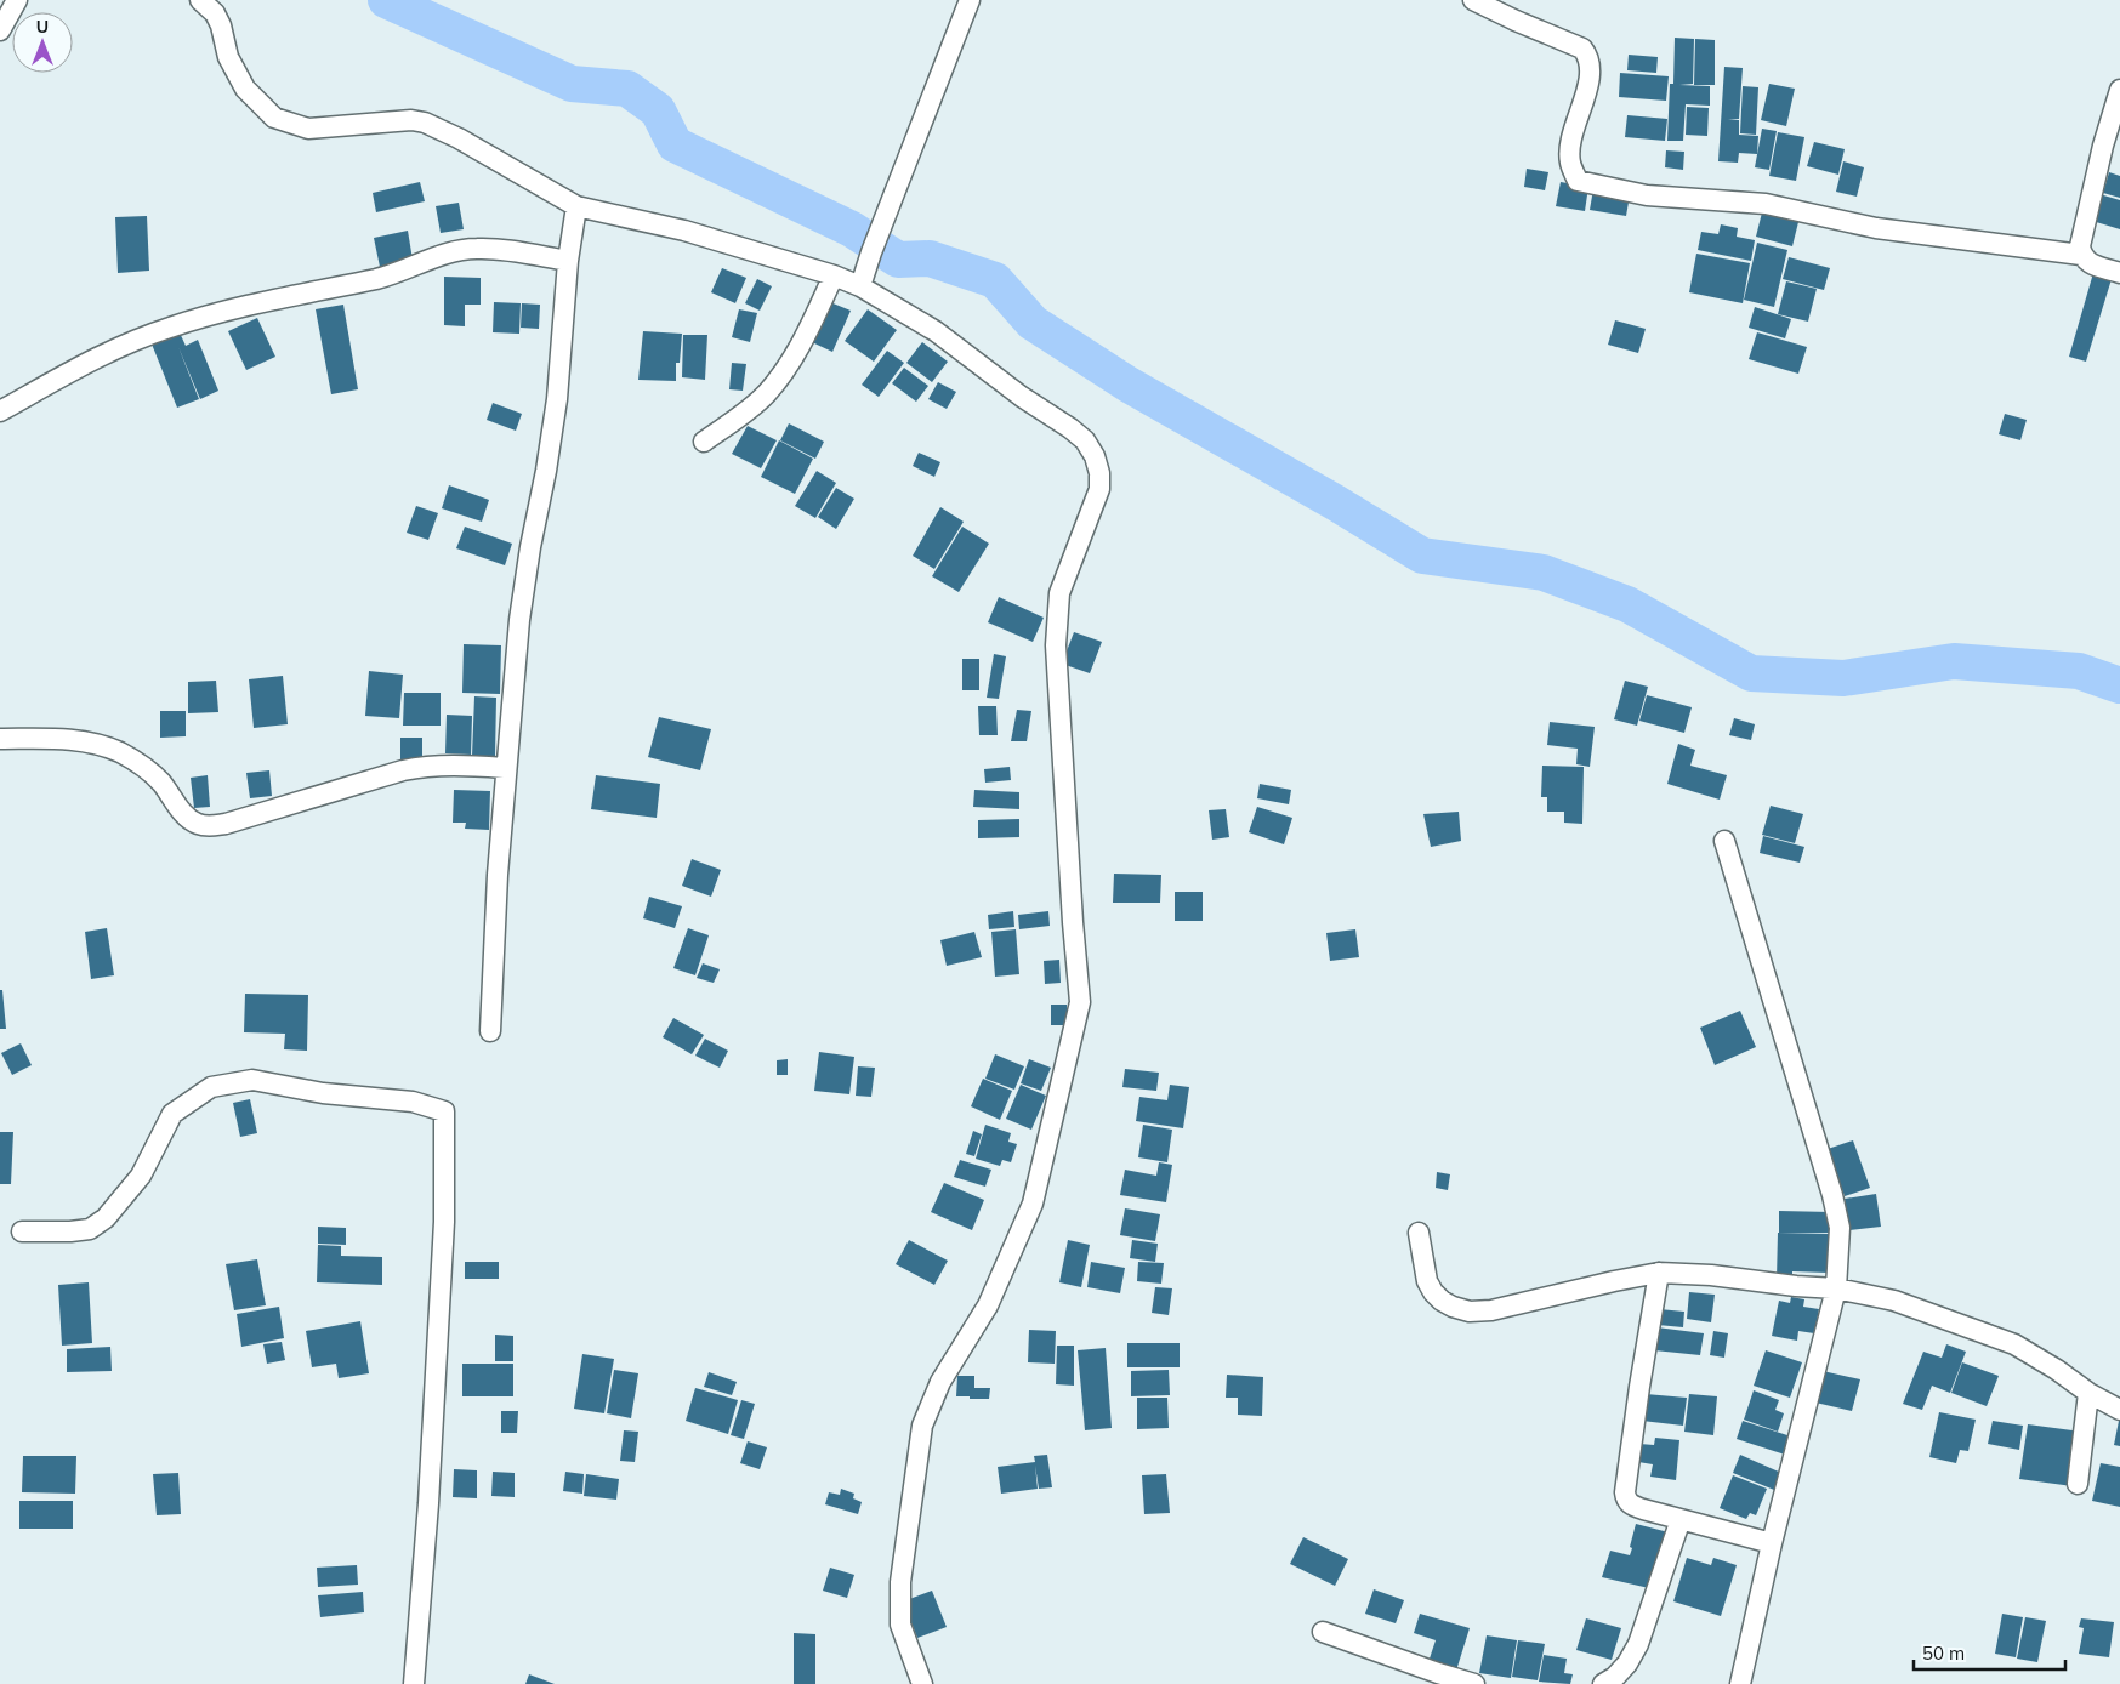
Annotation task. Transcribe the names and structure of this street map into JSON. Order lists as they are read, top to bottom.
{
  "scale_bar": "50 m",
  "north": "top"
}
